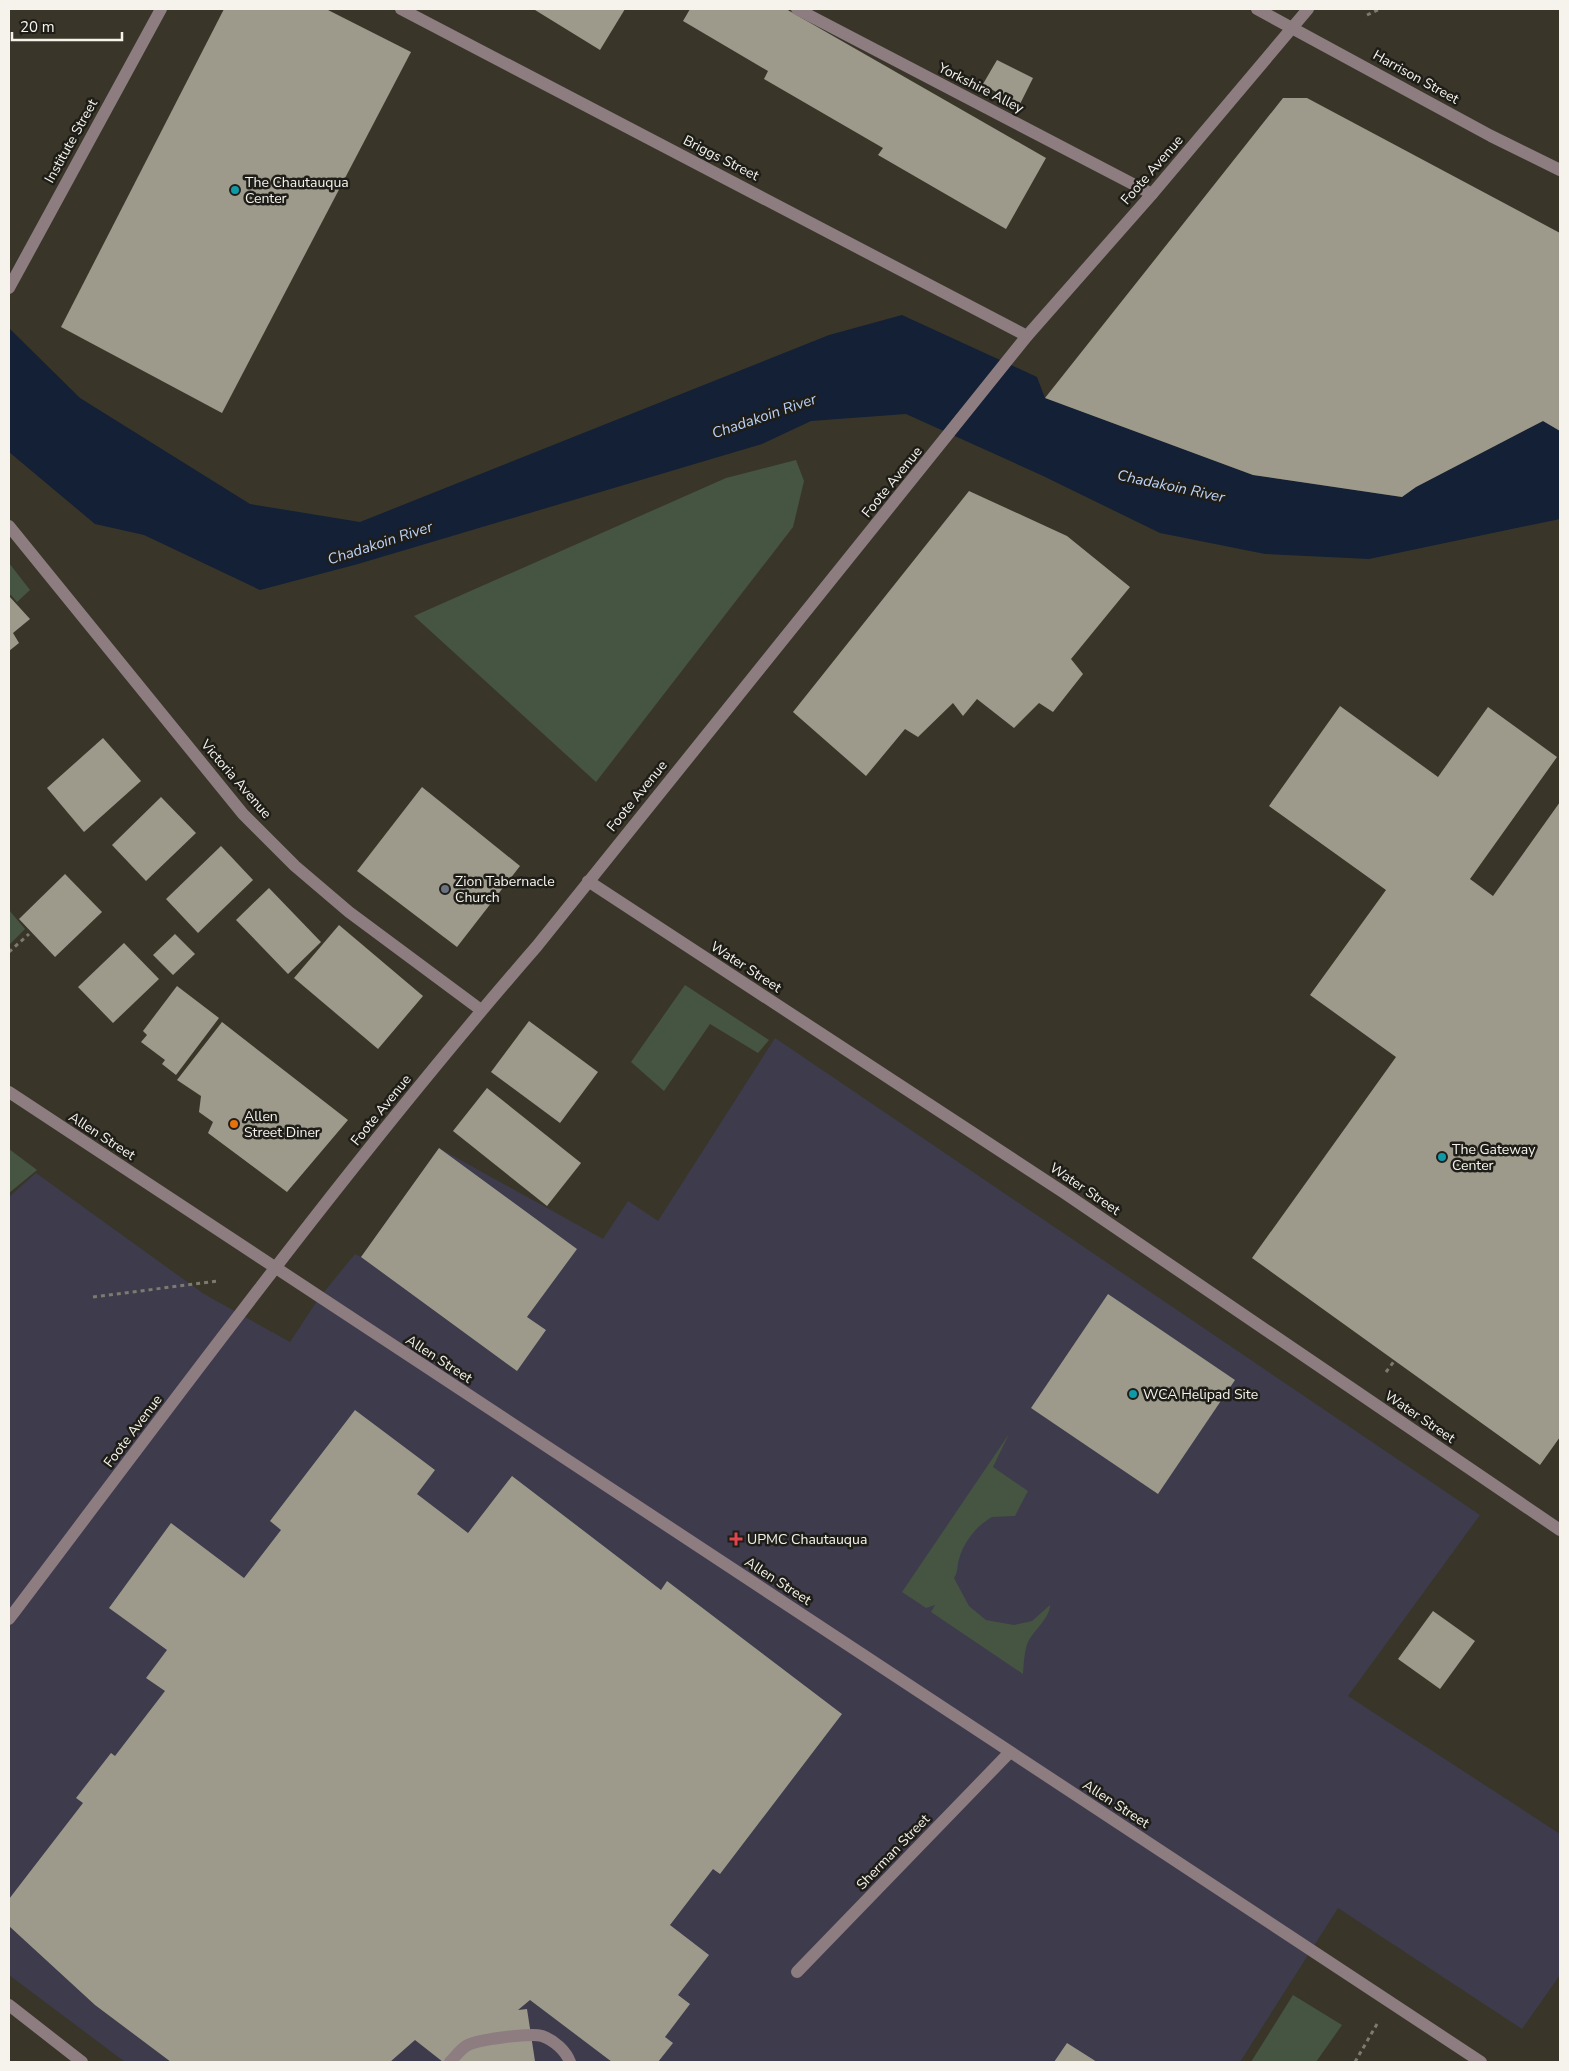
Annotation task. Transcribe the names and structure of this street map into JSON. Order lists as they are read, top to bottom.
{
  "streets": {
    "street": [
      "Harrison Street",
      "Yorkshire Alley",
      "Institute Street",
      "Briggs Street",
      "Foote Avenue",
      "Victoria Avenue",
      "Water Street",
      "Allen Street",
      "Sherman Street"
    ]
  },
  "crossings": [
    ["Harrison Street", "Foote Avenue"],
    ["Yorkshire Alley", "Foote Avenue"],
    ["Briggs Street", "Foote Avenue"],
    ["Foote Avenue", "Victoria Avenue"],
    ["Foote Avenue", "Water Street"],
    ["Foote Avenue", "Allen Street"],
    ["Allen Street", "Sherman Street"]
  ],
  "water": ["Chadakoin River"],
  "places": {
    "other": [
      "The Chautauqua Center",
      "Zion Tabernacle Church",
      "Allen Street Diner",
      "The Gateway Center",
      "WCA Helipad Site"
    ],
    "health": ["UPMC Chautauqua"]
  },
  "scale_bar": "20 m"
}
